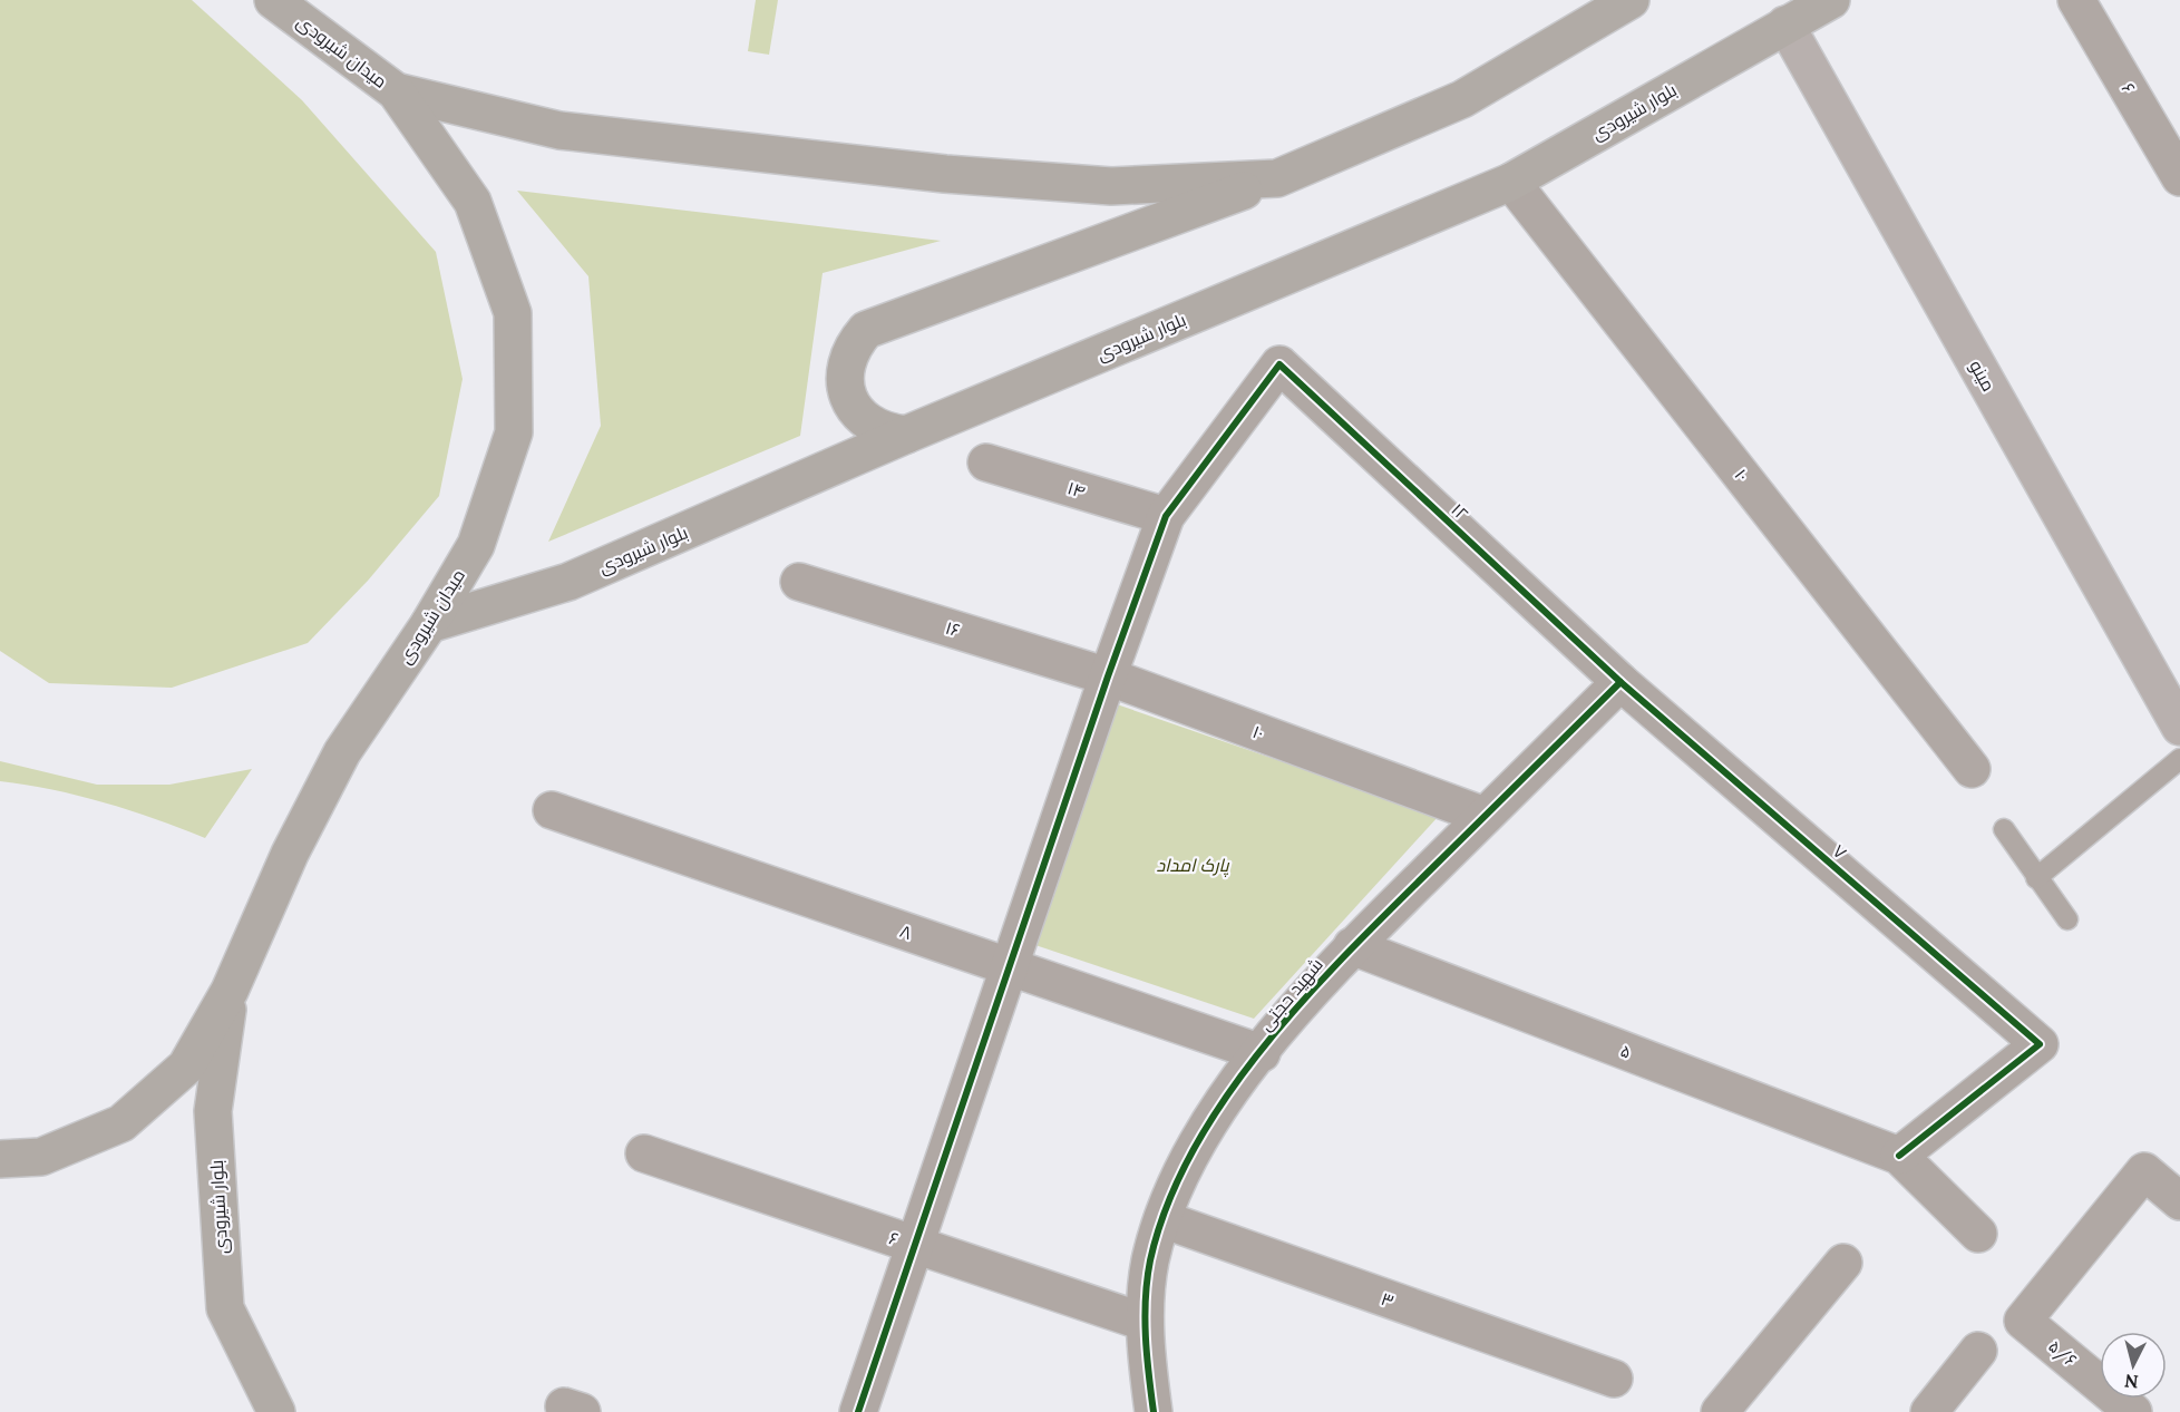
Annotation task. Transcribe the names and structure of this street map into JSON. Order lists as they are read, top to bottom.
{
  "streets": {
    "main road": ["میدان شیرودی", "بلوار شیرودی"],
    "street": [
      "۶",
      "مینو",
      "۱۰",
      "۱۴",
      "۱۲",
      "۱۶",
      "۷",
      "۸",
      "شهید حجتی",
      "۵",
      "۳",
      "۵/۶"
    ]
  },
  "crossings": [
    ["میدان شیرودی", "بلوار شیرودی"],
    ["۶", "شهید حجتی"],
    ["بلوار شیرودی", "مینو"],
    ["بلوار شیرودی", "۱۰"],
    ["۱۰", "۱۶"],
    ["۱۰", "شهید حجتی"],
    ["۱۴", "۱۲"],
    ["۱۲", "۷"],
    ["۱۲", "شهید حجتی"],
    ["۷", "شهید حجتی"],
    ["۷", "۵"],
    ["۸", "شهید حجتی"],
    ["شهید حجتی", "۵"],
    ["شهید حجتی", "۳"]
  ],
  "parks": ["پارک امداد"],
  "north": "bottom"
}
